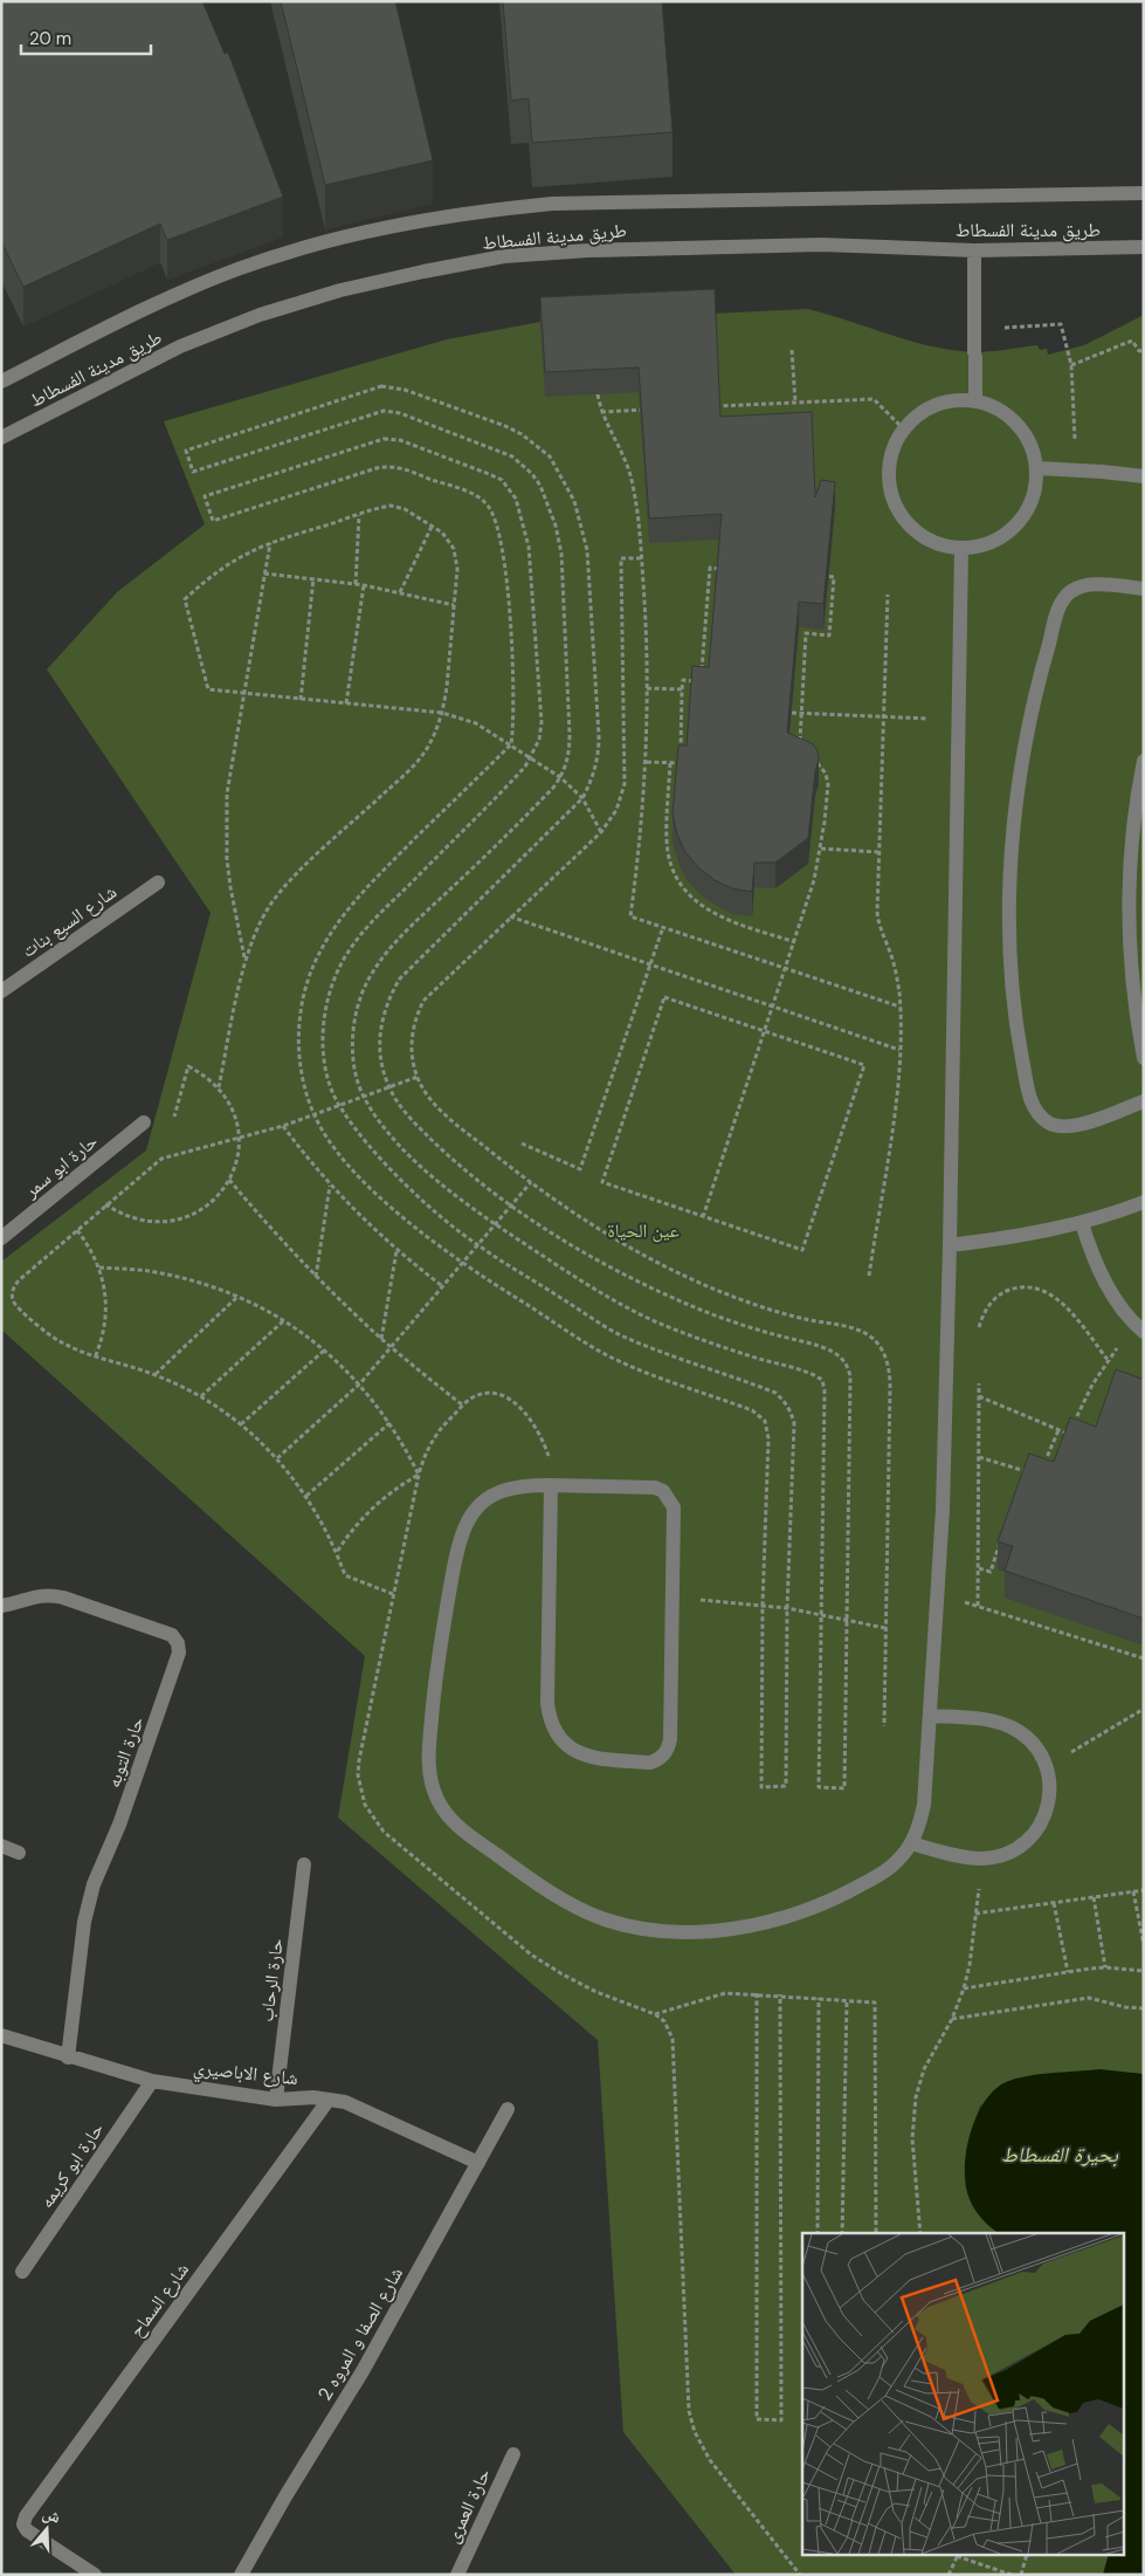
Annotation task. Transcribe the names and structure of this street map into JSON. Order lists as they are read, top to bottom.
{
  "streets": {
    "street": [
      "طريق مدينة الفسطاط",
      "شارع السبع بنات",
      "حارة ابو سمر",
      "حارة التوبه",
      "حارة الرحاب",
      "شارع الاباصيري",
      "حارة ابو كريمه",
      "شارع السماح",
      "شارع الصفا و المروه 2",
      "حارة العمرى"
    ]
  },
  "crossings": [
    ["حارة التوبه", "شارع الاباصيري"],
    ["حارة الرحاب", "شارع الاباصيري"],
    ["شارع الاباصيري", "حارة ابو كريمه"],
    ["شارع الاباصيري", "شارع السماح"],
    ["شارع الاباصيري", "شارع الصفا و المروه 2"]
  ],
  "water": ["بحيرة الفسطاط"],
  "parks": ["عين الحياة"],
  "scale_bar": "20 m",
  "north": "top"
}
